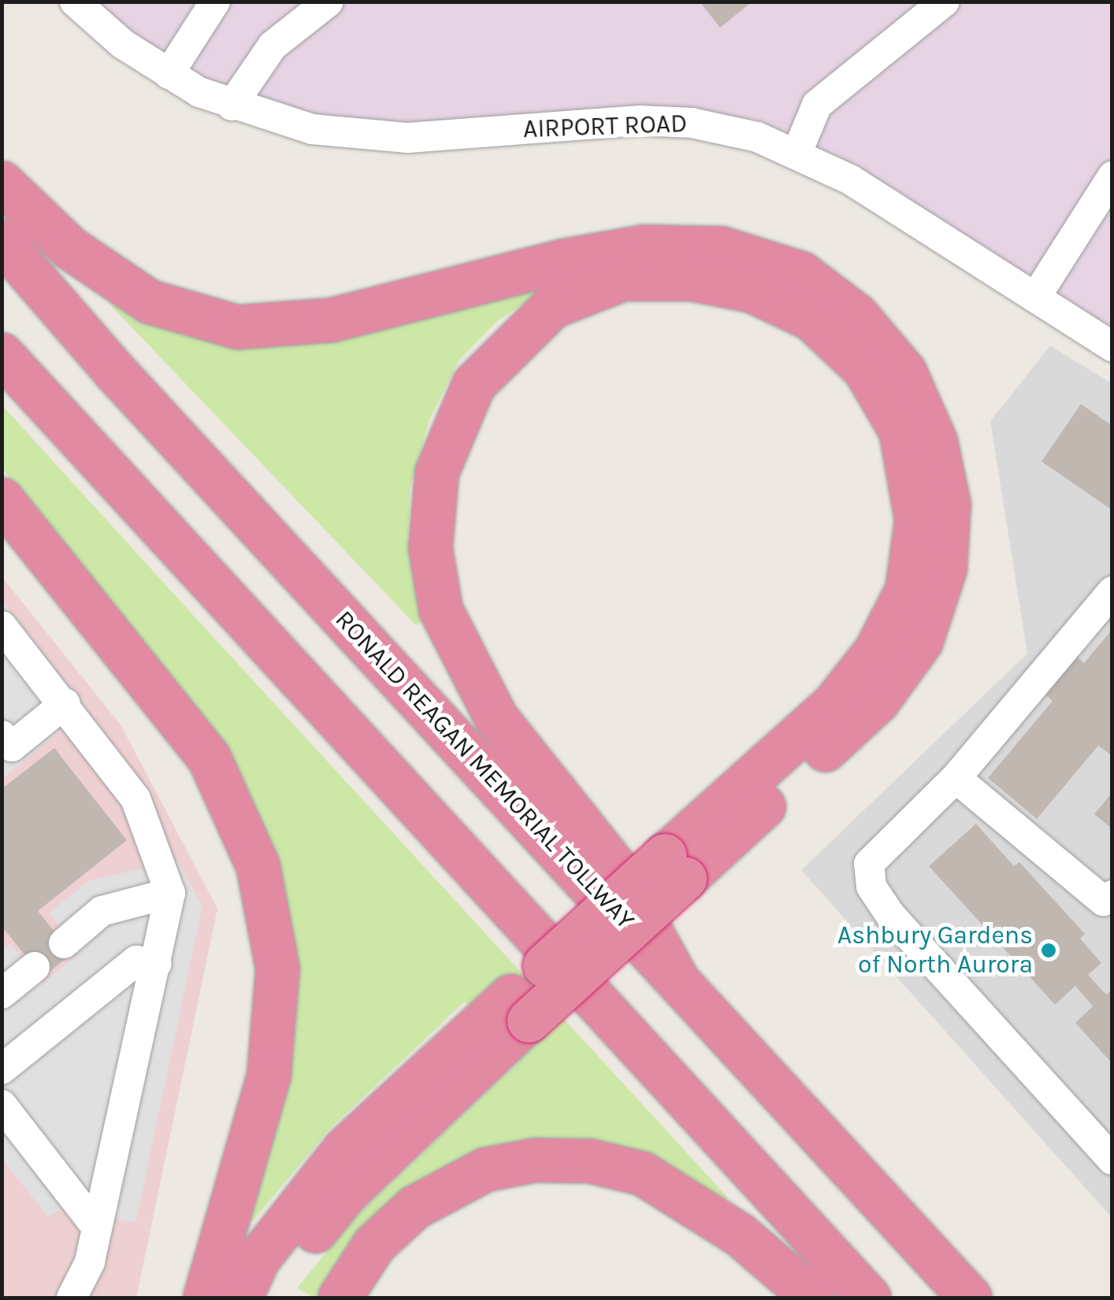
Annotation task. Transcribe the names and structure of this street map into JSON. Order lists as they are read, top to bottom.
{
  "streets": {
    "highway": ["RONALD REAGAN MEMORIAL TOLLWAY"],
    "street": ["AIRPORT ROAD"]
  },
  "places": ["Ashbury Gardens of North Aurora"]
}
